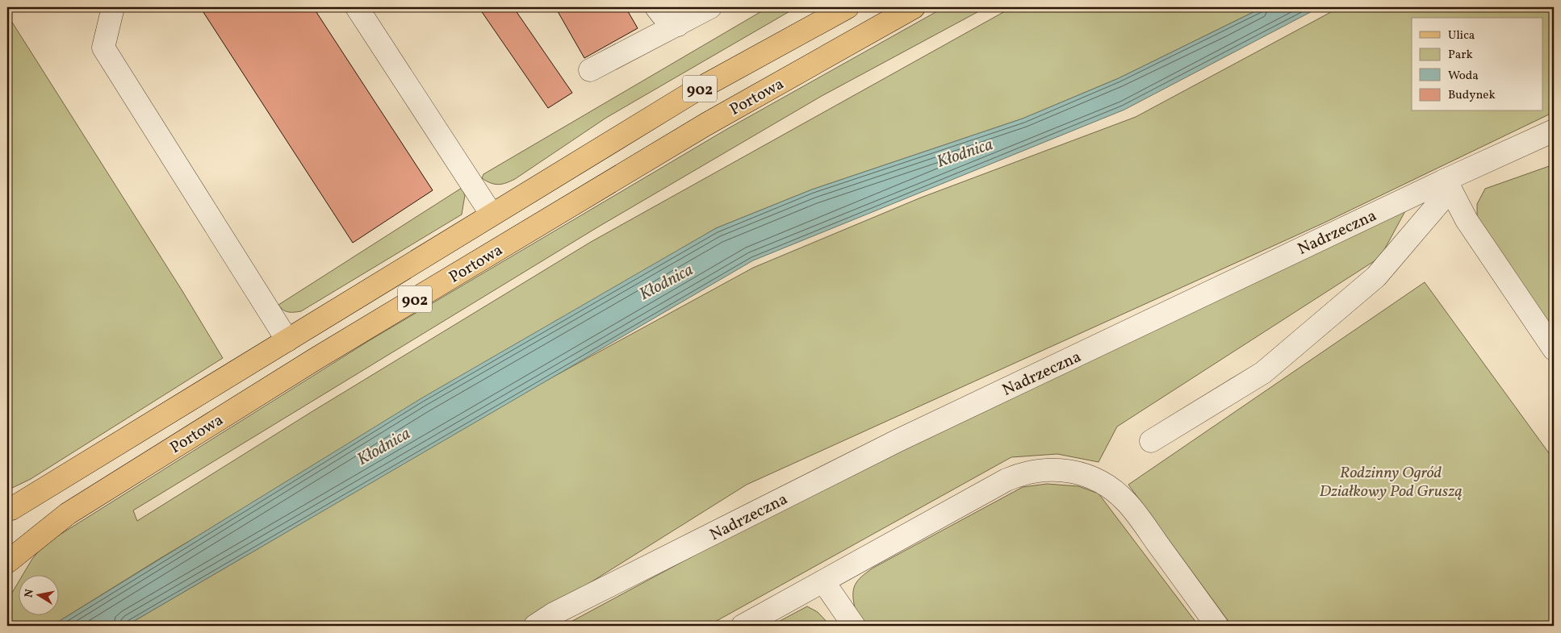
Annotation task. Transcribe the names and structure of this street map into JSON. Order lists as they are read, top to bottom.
{
  "streets": {
    "main road": ["902", "Portowa"],
    "street": ["Nadrzeczna"]
  },
  "water": ["Kłodnica"],
  "parks": ["Rodzinny Ogród Działkowy Pod Gruszą"],
  "legend": [
    "Ulica",
    "Park",
    "Woda",
    "Budynek"
  ],
  "north": "left"
}
